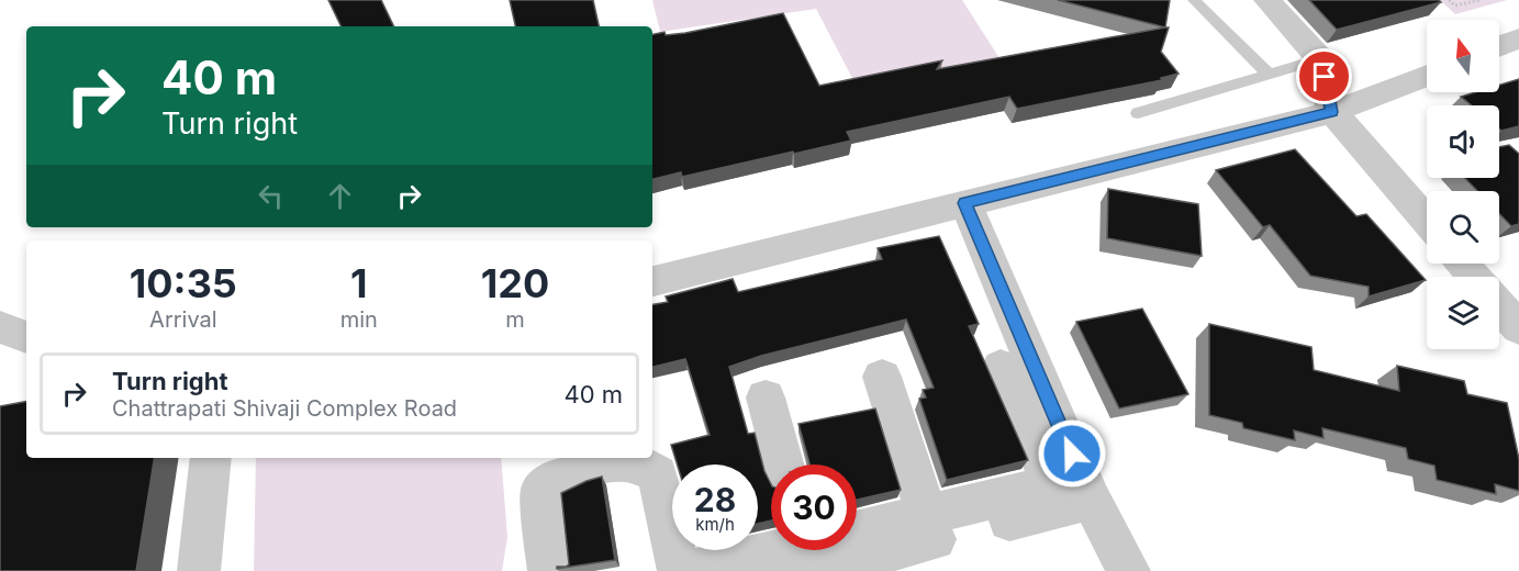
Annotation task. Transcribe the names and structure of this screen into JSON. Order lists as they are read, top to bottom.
{
  "north": "top",
  "page": {
    "turn": ["40 m", "Turn right"],
    "eta": [
      "10:35",
      "Arrival",
      "1",
      "min",
      "120",
      "m"
    ],
    "list": [
      {
        "name": "Turn right",
        "note": "Chattrapati Shivaji Complex Road",
        "value": "40 m"
      }
    ],
    "speed": "28 km/h",
    "limit": "30"
  }
}
